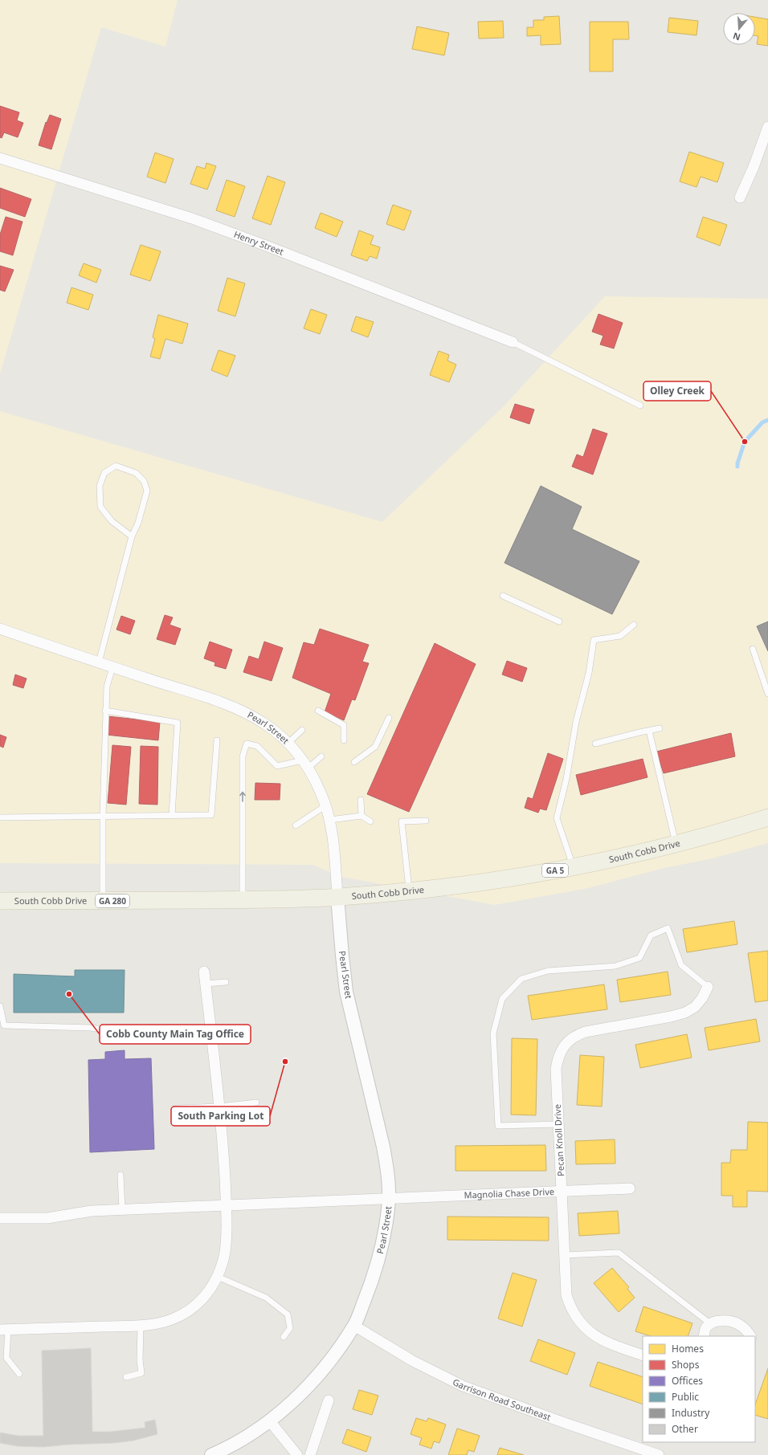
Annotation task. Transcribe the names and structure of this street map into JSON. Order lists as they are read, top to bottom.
{
  "streets": {
    "main road": ["South Cobb Drive", "GA 5", "GA 280"],
    "street": [
      "Henry Street",
      "Pearl Street",
      "Pecan Knoll Drive",
      "Magnolia Chase Drive",
      "Garrison Road Southeast"
    ]
  },
  "crossings": [
    ["Pearl Street", "South Cobb Drive"],
    ["Pearl Street", "Magnolia Chase Drive"],
    ["Pearl Street", "Garrison Road Southeast"],
    ["Pecan Knoll Drive", "Magnolia Chase Drive"]
  ],
  "places": ["Olley Creek", "Cobb County Main Tag Office", "South Parking Lot"],
  "legend": [
    "Homes",
    "Shops",
    "Offices",
    "Public",
    "Industry",
    "Other"
  ],
  "north": "bottom"
}
